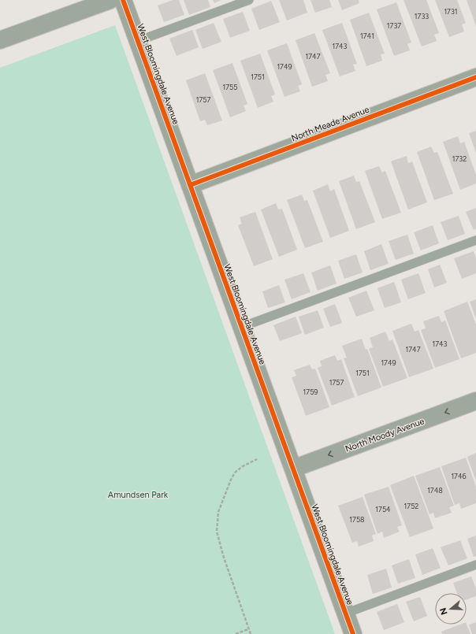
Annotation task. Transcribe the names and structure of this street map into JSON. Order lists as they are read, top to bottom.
{
  "streets": {
    "street": ["West Bloomingdale Avenue", "North Meade Avenue", "North Moody Avenue"]
  },
  "crossings": [
    ["West Bloomingdale Avenue", "North Meade Avenue"],
    ["West Bloomingdale Avenue", "North Moody Avenue"]
  ],
  "one_way": ["North Moody Avenue"],
  "parks": ["Amundsen Park"],
  "house_numbers": [
    "1731",
    "1733",
    "1737",
    "1741",
    "1743",
    "1747",
    "1749",
    "1751",
    "1755",
    "1757",
    "1732",
    "1743",
    "1747",
    "1749",
    "1751",
    "1757",
    "1759",
    "1746",
    "1748",
    "1752",
    "1754",
    "1758"
  ],
  "north": "left"
}
